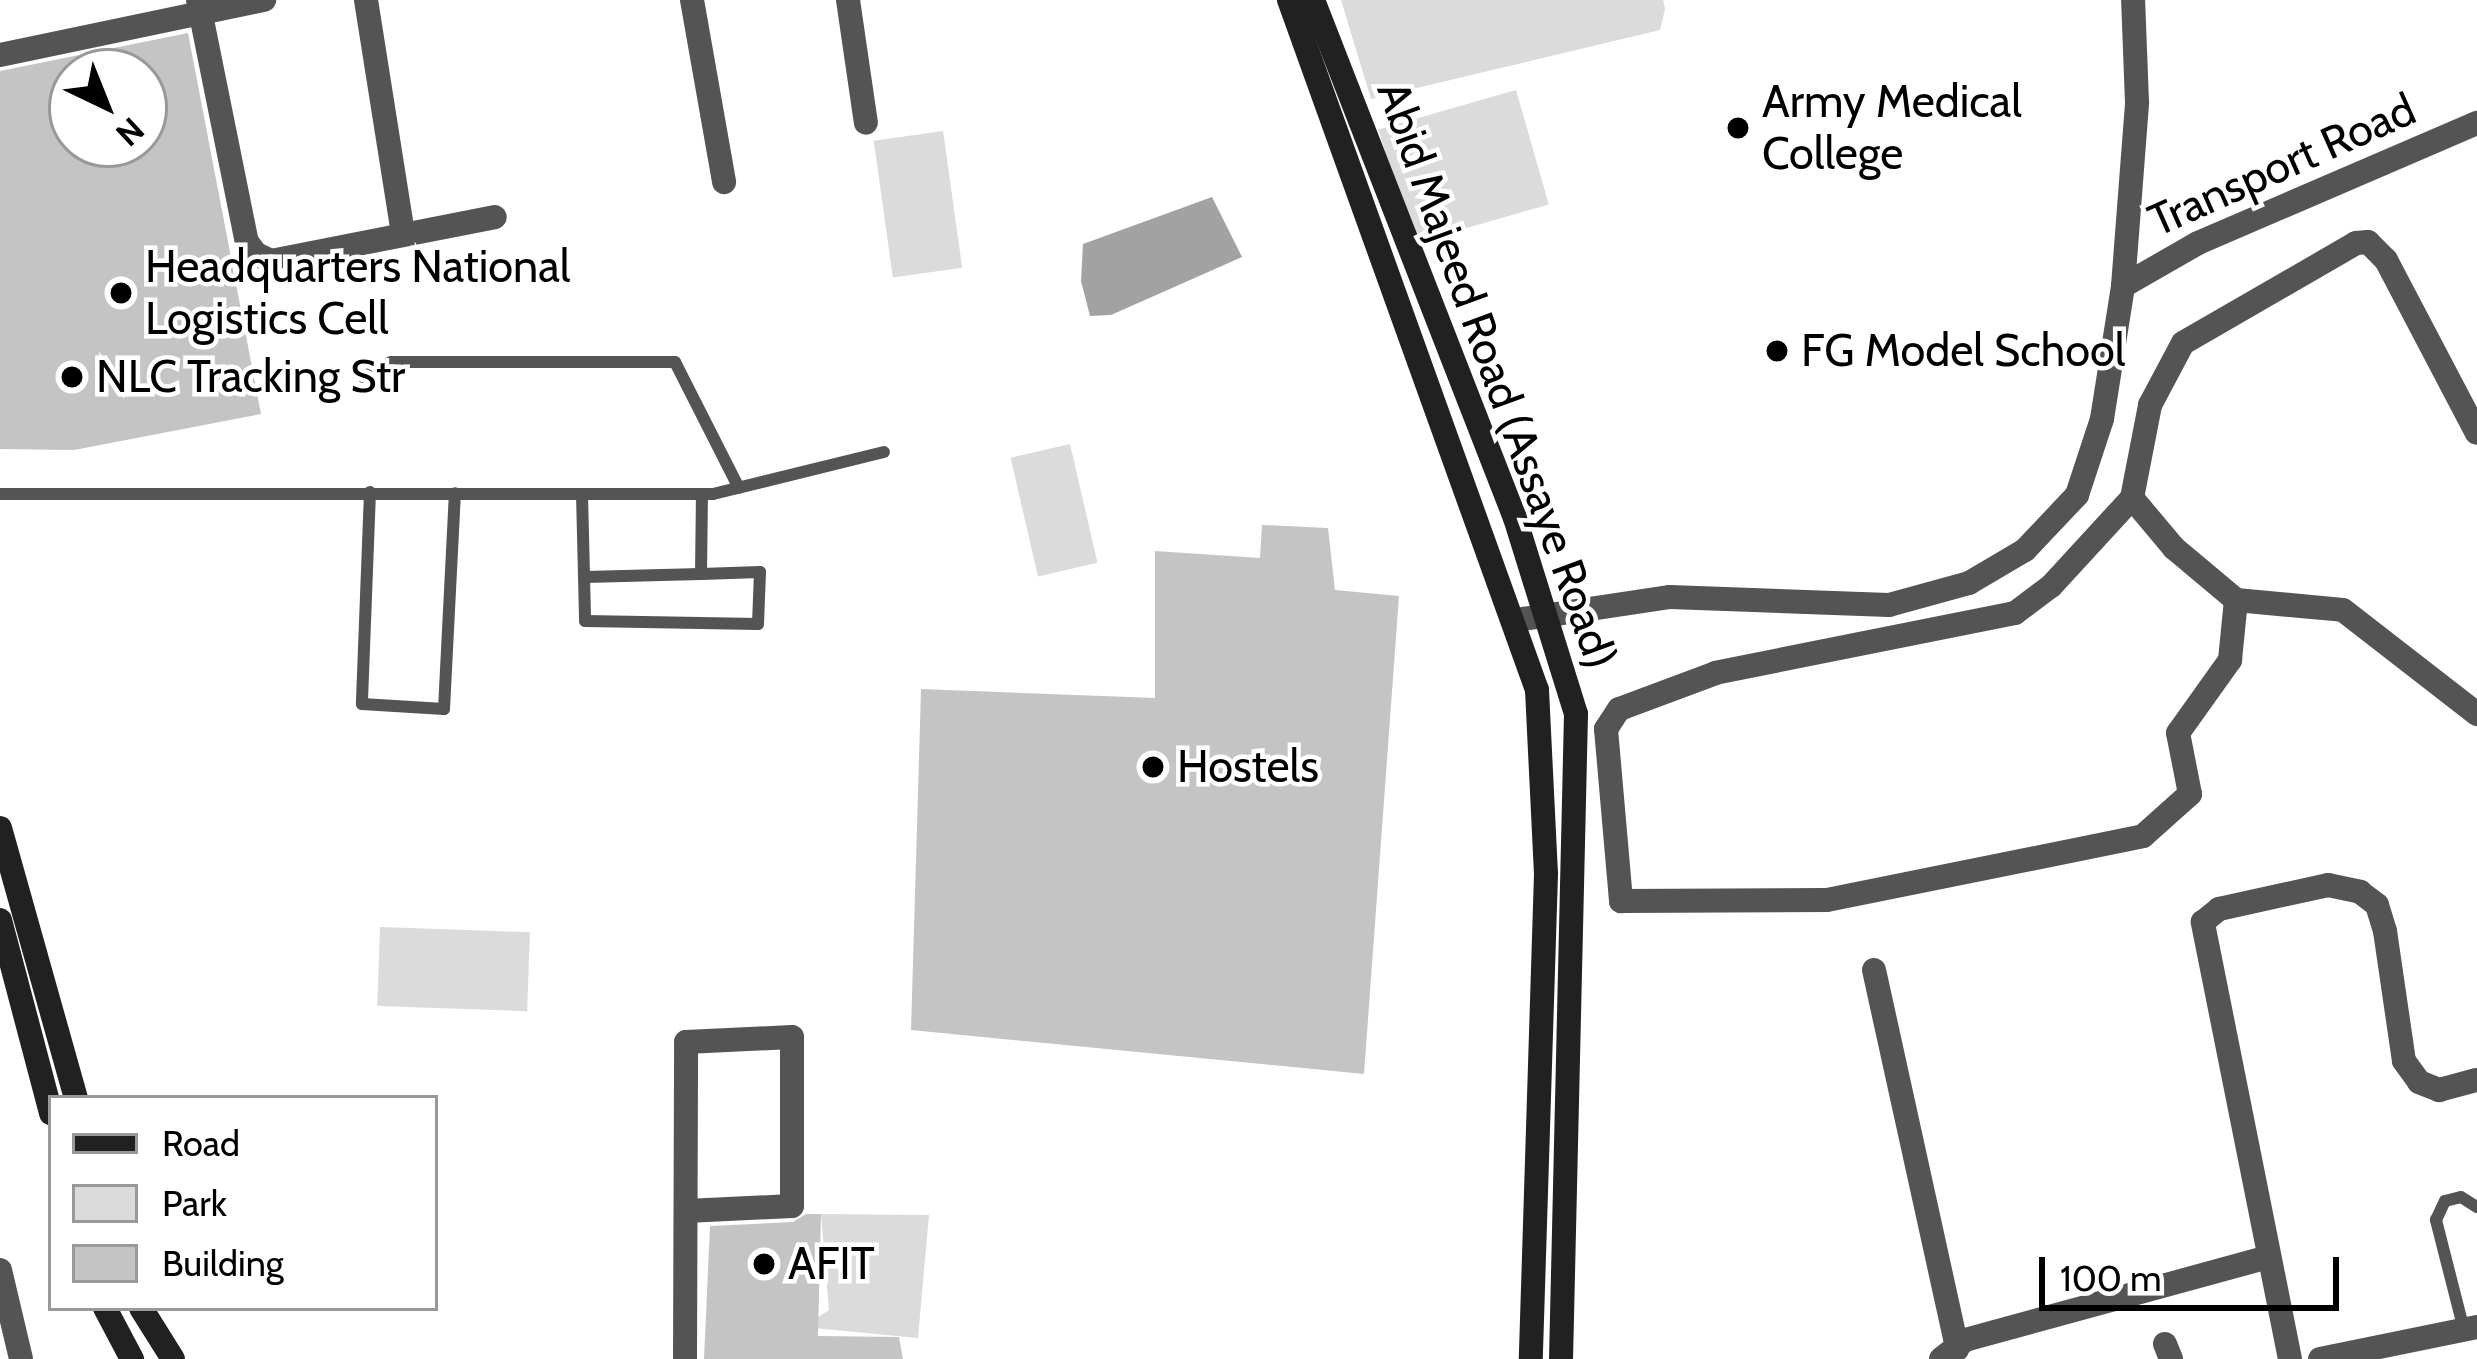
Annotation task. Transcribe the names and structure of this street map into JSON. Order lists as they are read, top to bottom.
{
  "streets": {
    "main road": ["Abid Majeed Road (Assaye Road)"],
    "street": ["Transport Road"]
  },
  "places": [
    "Army Medical College",
    "Headquarters National Logistics Cell",
    "FG Model School",
    "NLC Tracking Str",
    "Hostels",
    "AFIT"
  ],
  "legend": ["Road", "Park", "Building"],
  "scale_bar": "100 m",
  "north": "bottom right"
}
